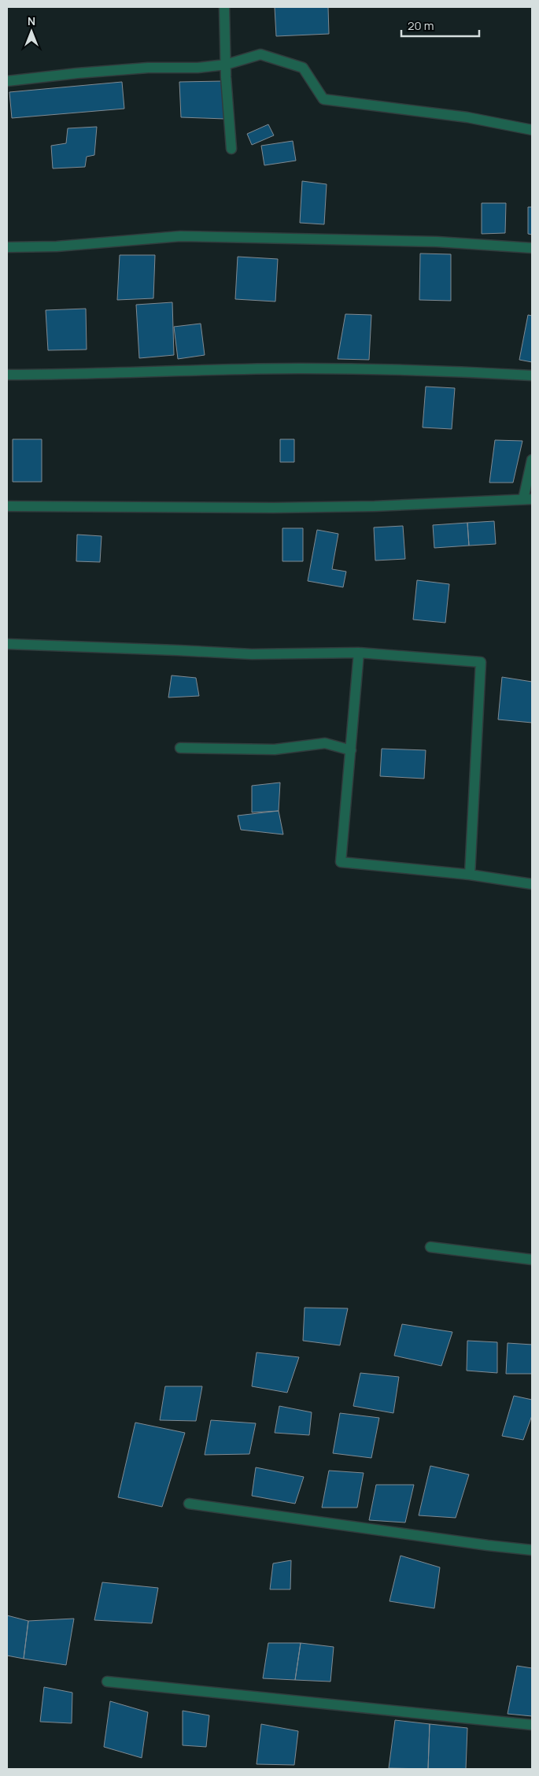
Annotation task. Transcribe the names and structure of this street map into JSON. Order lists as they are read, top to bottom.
{
  "scale_bar": "20 m",
  "north": "top"
}
